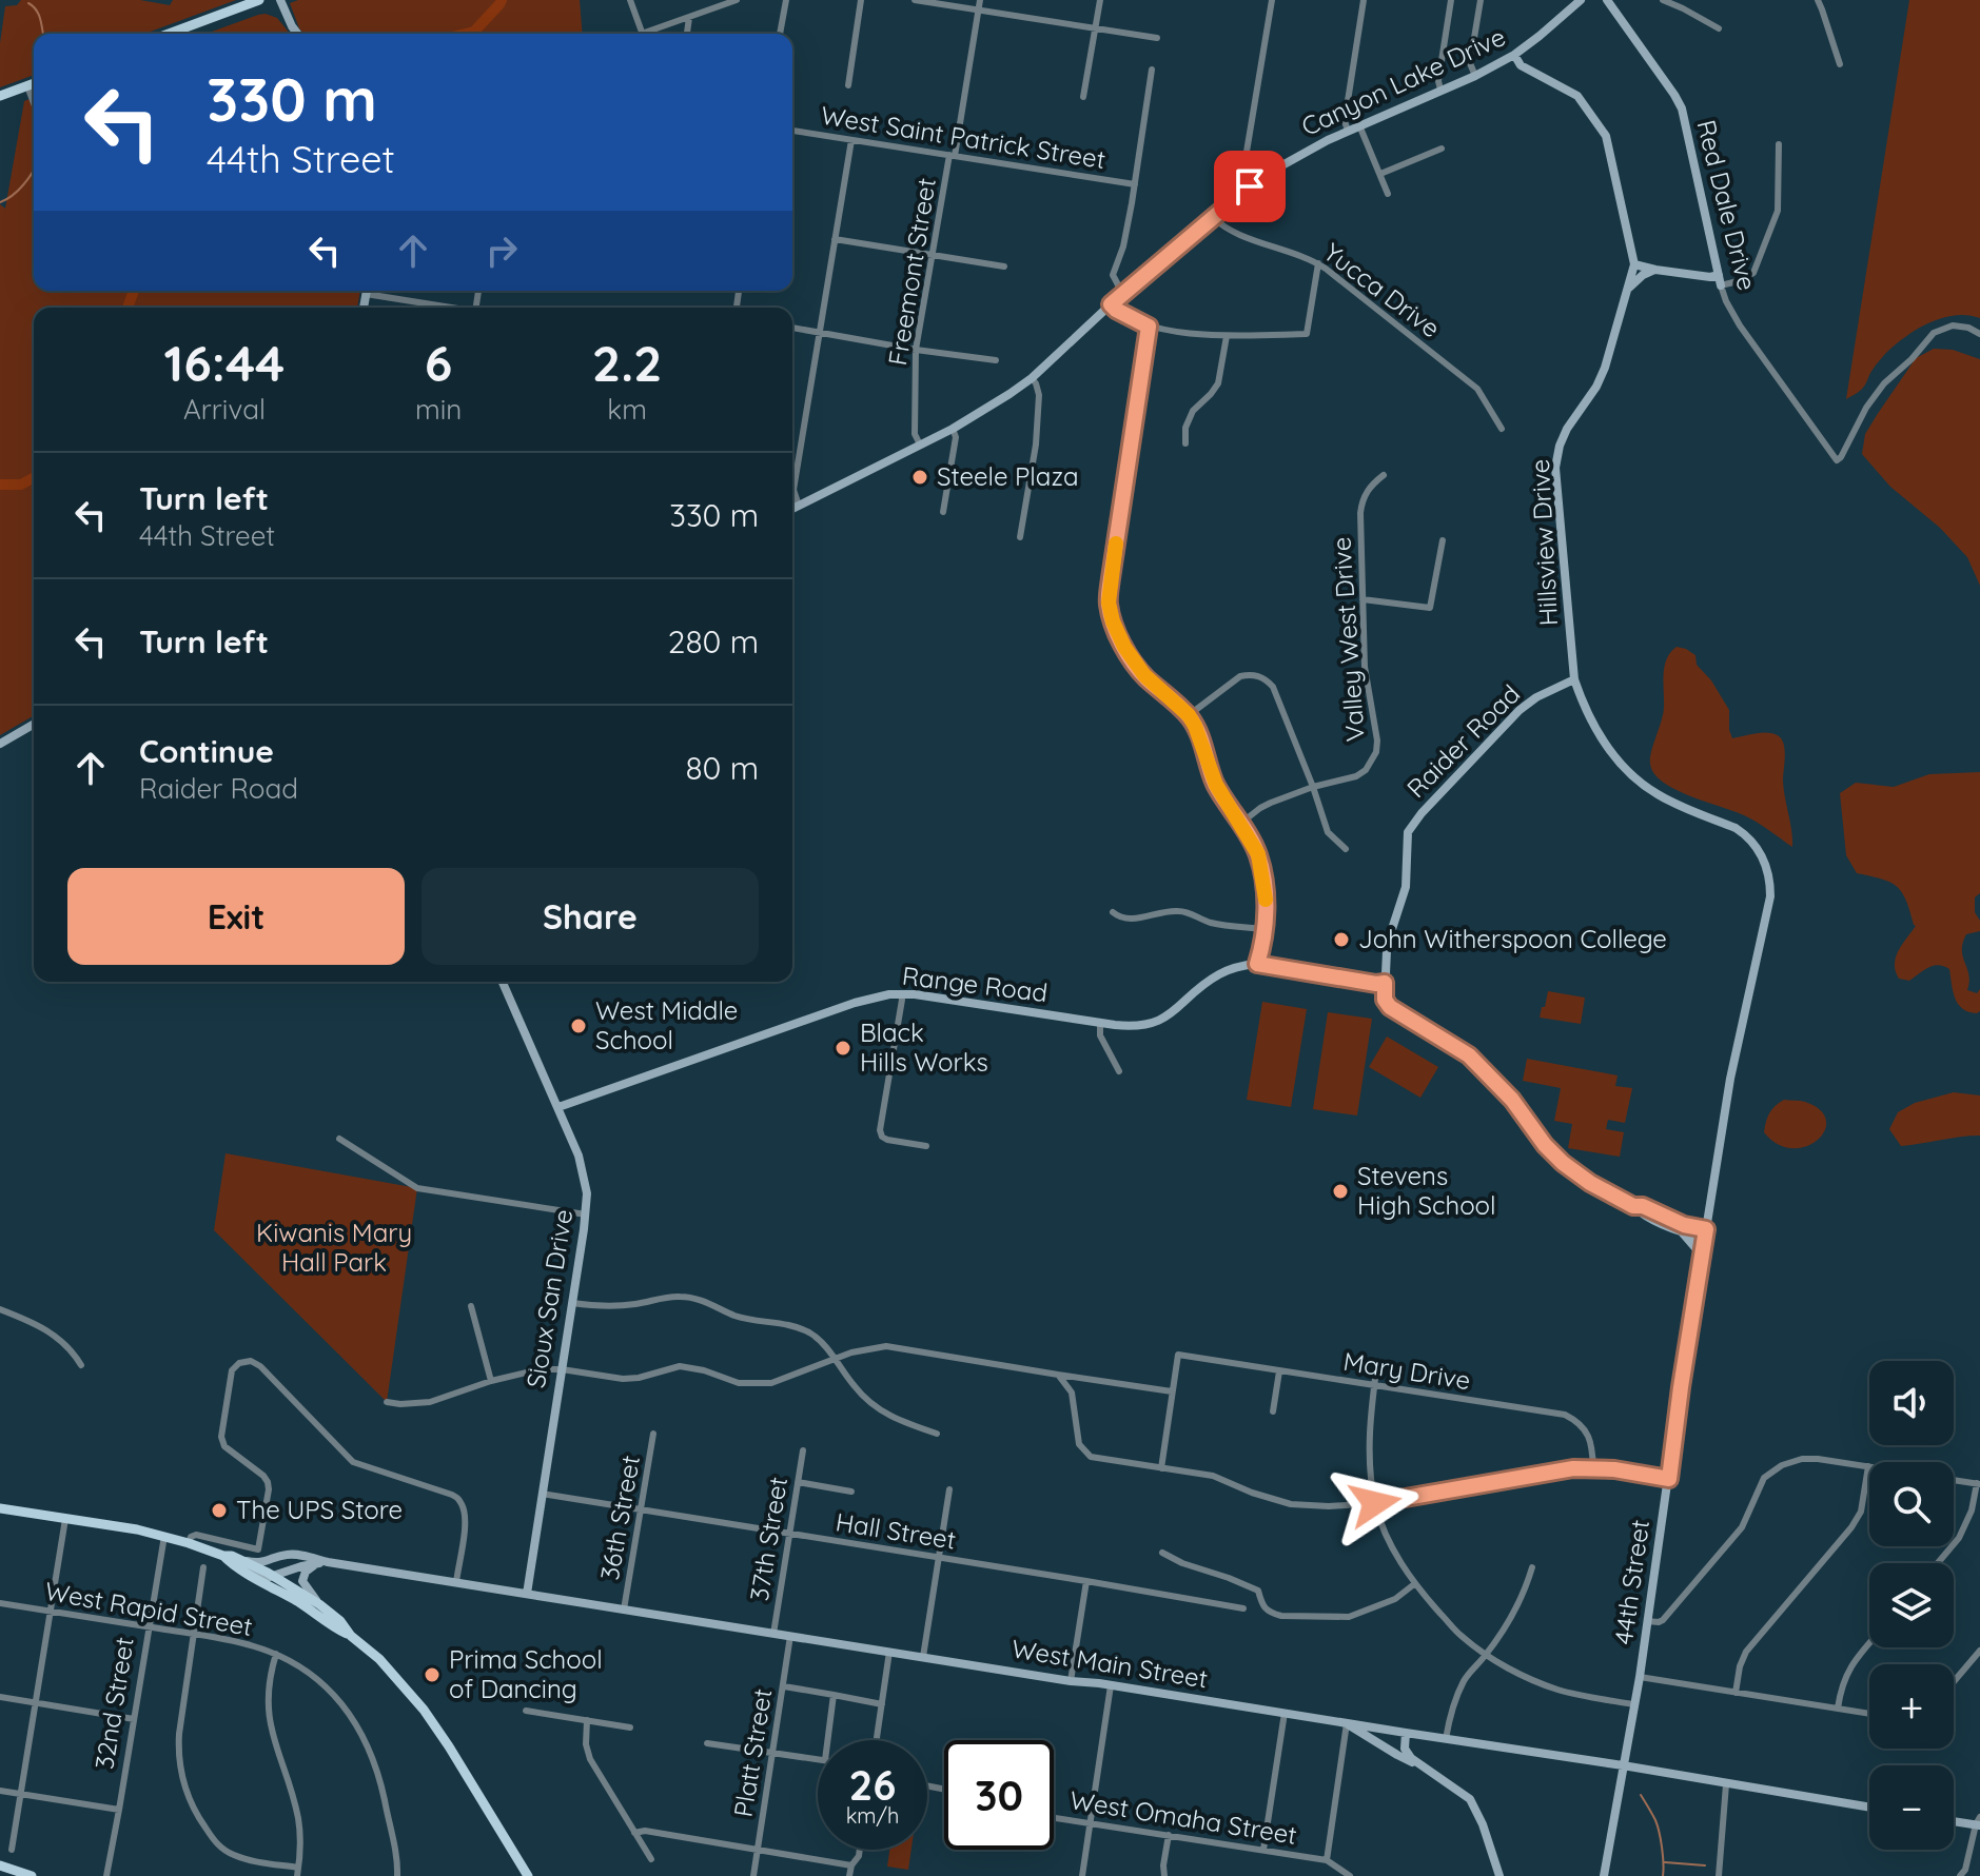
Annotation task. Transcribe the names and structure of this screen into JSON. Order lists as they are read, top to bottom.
{
  "streets": {
    "main road": ["West Main Street"],
    "street": [
      "Canyon Lake Drive",
      "West Saint Patrick Street",
      "Red Dale Drive",
      "Freemont Street",
      "Yucca Drive",
      "Hillsview Drive",
      "Valley West Drive",
      "Raider Road",
      "Range Road",
      "Sioux San Drive",
      "Mary Drive",
      "36th Street",
      "Hall Street",
      "37th Street",
      "44th Street",
      "West Rapid Street",
      "32nd Street",
      "Platt Street",
      "West Omaha Street"
    ]
  },
  "crossings": [
    ["Canyon Lake Drive", "Freemont Street"],
    ["Canyon Lake Drive", "Yucca Drive"],
    ["Canyon Lake Drive", "Hillsview Drive"],
    ["West Saint Patrick Street", "Freemont Street"],
    ["Hillsview Drive", "Raider Road"],
    ["Hillsview Drive", "44th Street"],
    ["Raider Road", "Range Road"],
    ["Range Road", "Sioux San Drive"],
    ["Sioux San Drive", "Hall Street"],
    ["Sioux San Drive", "West Main Street"],
    ["36th Street", "Hall Street"],
    ["36th Street", "West Main Street"],
    ["Hall Street", "37th Street"],
    ["37th Street", "West Main Street"],
    ["44th Street", "West Main Street"],
    ["West Rapid Street", "32nd Street"],
    ["West Main Street", "32nd Street"],
    ["West Main Street", "Platt Street"]
  ],
  "parks": ["Kiwanis Mary Hall Park"],
  "places": [
    "Steele Plaza",
    "John Witherspoon College",
    "West Middle School",
    "Black Hills Works",
    "Stevens High School",
    "The UPS Store",
    "Prima School of Dancing"
  ],
  "page": {
    "turn": ["330 m", "44th Street"],
    "eta": [
      "16:44",
      "Arrival",
      "6",
      "min",
      "2.2",
      "km"
    ],
    "list": [
      {
        "name": "Turn left",
        "note": "44th Street",
        "value": "330 m"
      },
      {
        "name": "Turn left",
        "value": "280 m"
      },
      {
        "name": "Continue",
        "note": "Raider Road",
        "value": "80 m"
      }
    ],
    "buttons": ["Exit", "Share"],
    "map_buttons": ["+", "−"],
    "speed": "26 km/h",
    "limit": "30"
  }
}
